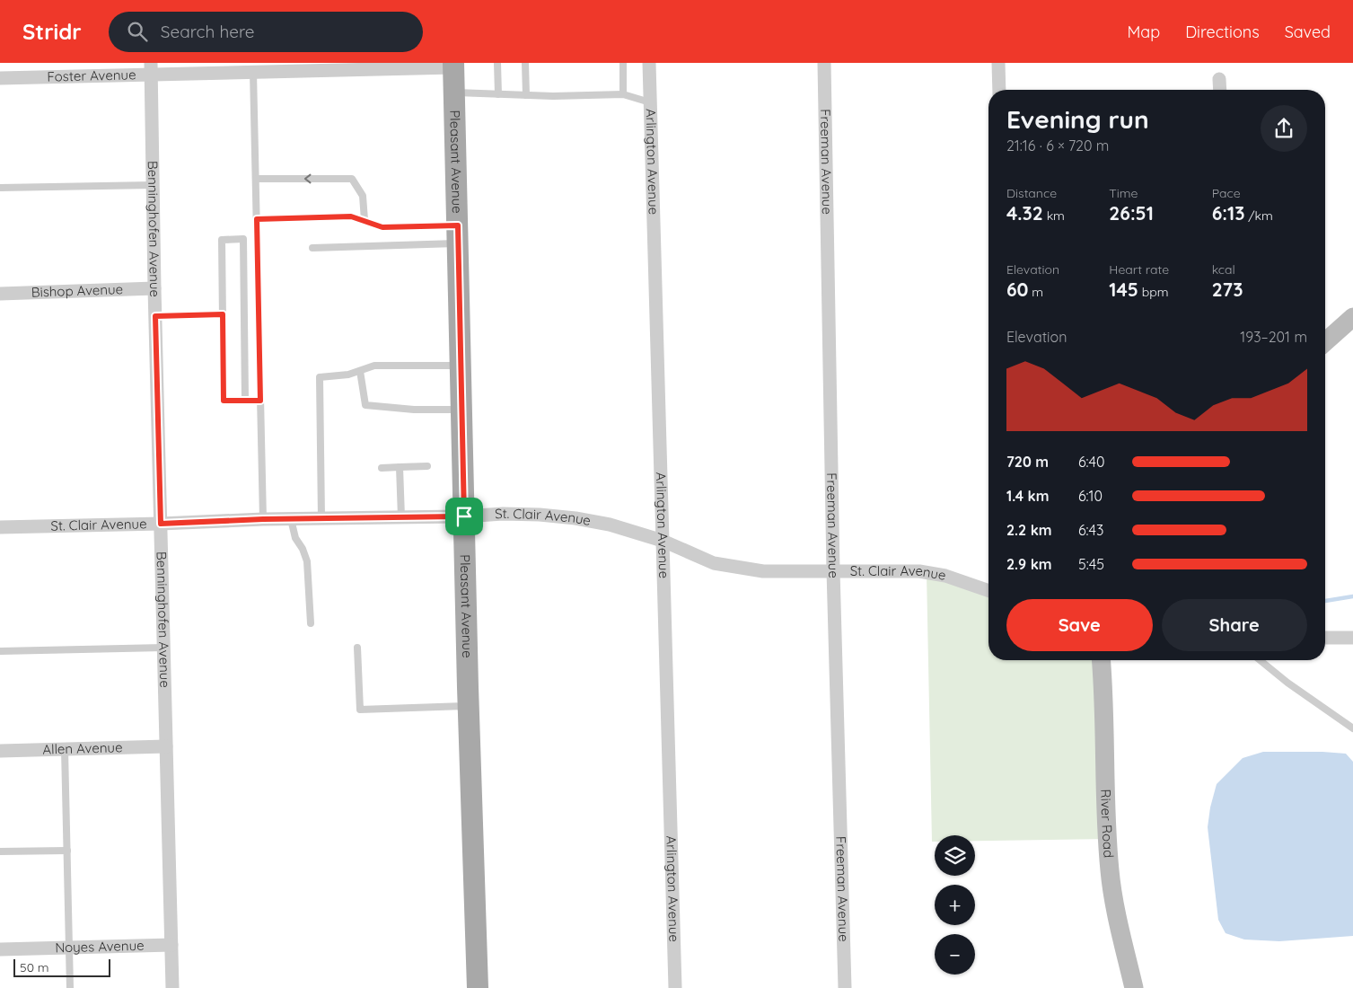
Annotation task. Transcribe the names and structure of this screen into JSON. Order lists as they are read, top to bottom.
{
  "streets": {
    "main road": ["Pleasant Avenue"],
    "street": [
      "Foster Avenue",
      "Arlington Avenue",
      "Freeman Avenue",
      "Benninghofen Avenue",
      "Bishop Avenue",
      "St. Clair Avenue",
      "Allen Avenue",
      "River Road",
      "Noyes Avenue"
    ]
  },
  "crossings": [
    ["Foster Avenue", "Pleasant Avenue"],
    ["Foster Avenue", "Benninghofen Avenue"],
    ["Pleasant Avenue", "St. Clair Avenue"],
    ["Arlington Avenue", "St. Clair Avenue"],
    ["Freeman Avenue", "St. Clair Avenue"],
    ["Benninghofen Avenue", "Bishop Avenue"],
    ["Benninghofen Avenue", "St. Clair Avenue"],
    ["Benninghofen Avenue", "Allen Avenue"],
    ["Benninghofen Avenue", "Noyes Avenue"]
  ],
  "scale_bar": "50 m",
  "page": {
    "header": "Stridr",
    "search": "Search here",
    "nav": ["Map", "Directions", "Saved"],
    "heading": ["Evening run", "21:16 · 6 × 720 m"],
    "stats": [
      ["Distance", "4.32 km"],
      ["Time", "26:51"],
      ["Pace", "6:13 /km"],
      ["Elevation", "60 m"],
      ["Heart rate", "145 bpm"],
      ["kcal", "273"]
    ],
    "chart": ["Elevation", "193–201 m"],
    "list": [
      {
        "name": "720 m",
        "note": "6:40"
      },
      {
        "name": "1.4 km",
        "note": "6:10"
      },
      {
        "name": "2.2 km",
        "note": "6:43"
      },
      {
        "name": "2.9 km",
        "note": "5:45"
      }
    ],
    "buttons": ["Save", "Share"],
    "map_buttons": ["+", "−"],
    "scale": "50 m"
  }
}
